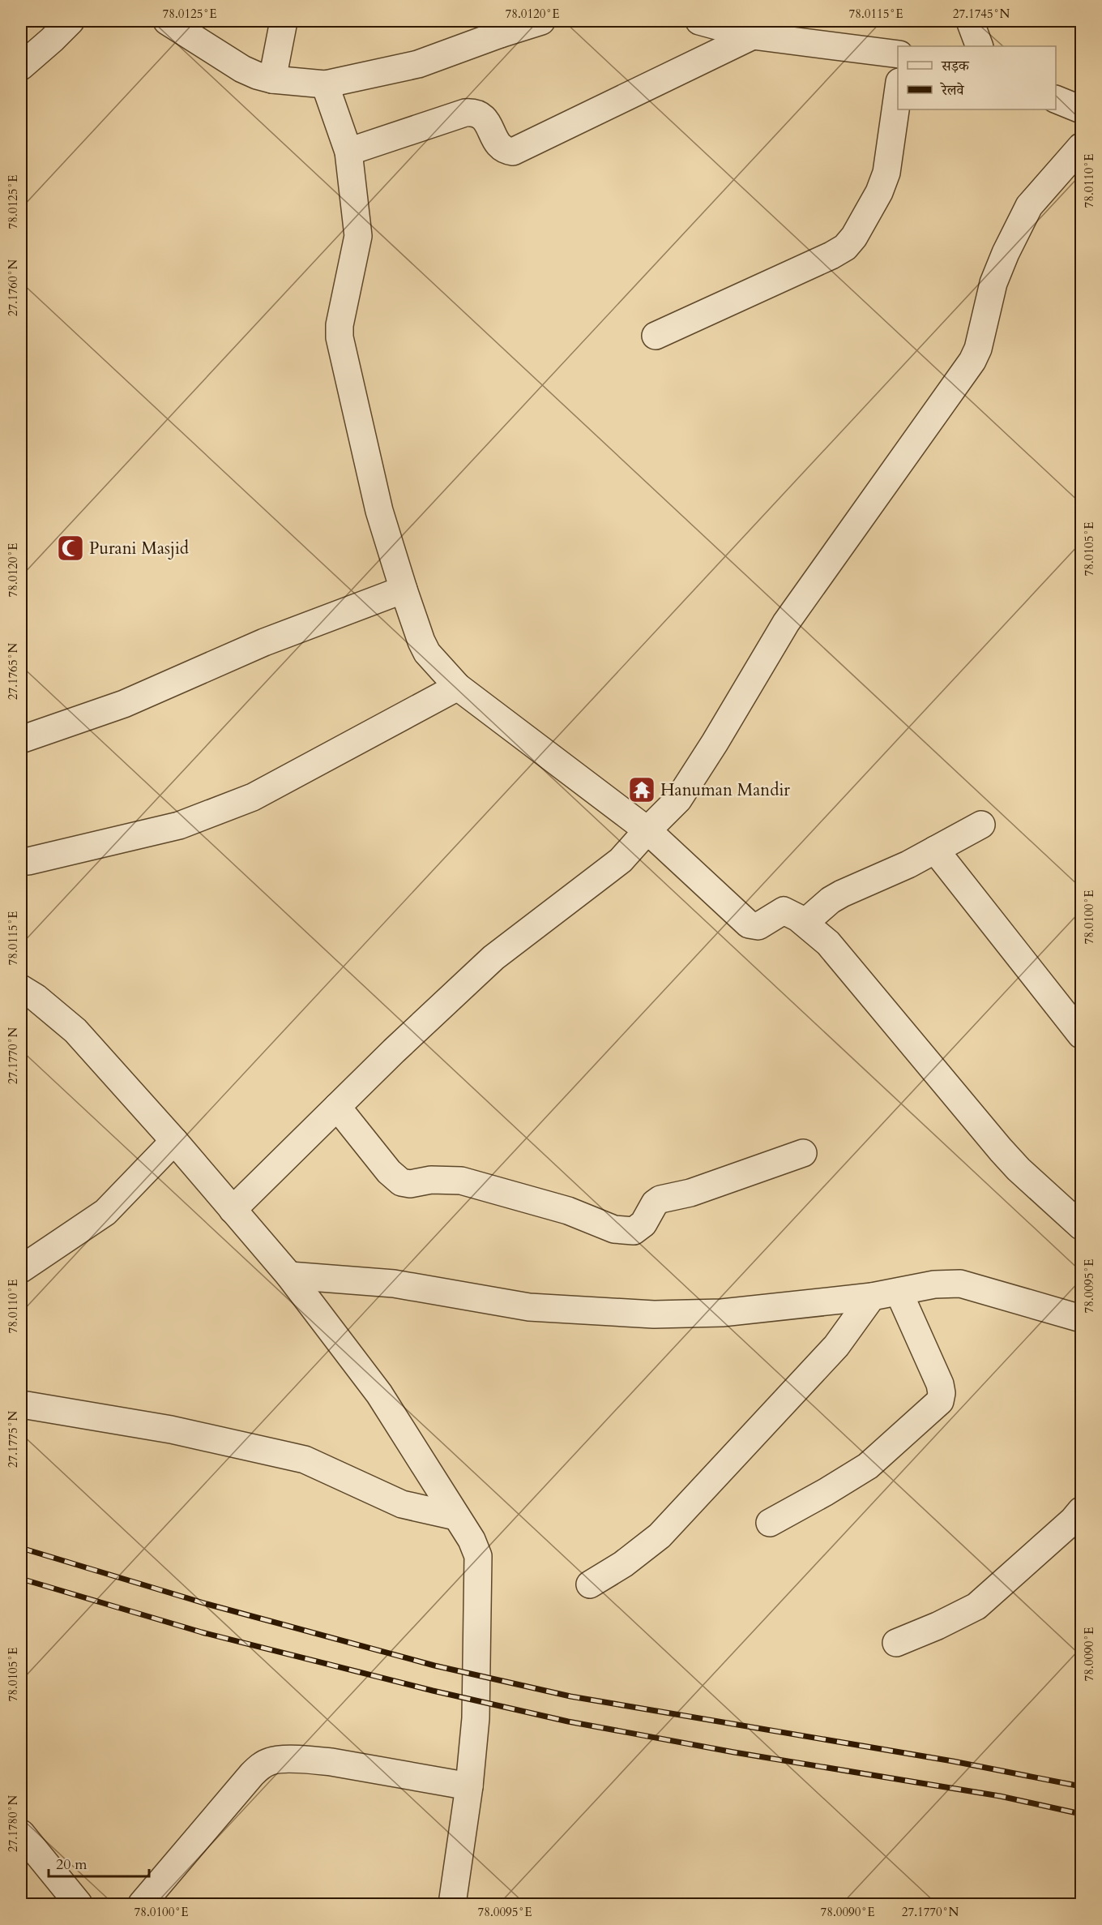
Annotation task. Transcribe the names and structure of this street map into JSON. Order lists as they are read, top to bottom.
{
  "places": {
    "mosque": ["Purani Masjid"],
    "temple": ["Hanuman Mandir"]
  },
  "legend": ["सड़क", "रेलवे"],
  "scale_bar": "20 m",
  "coordinates": [
    "78.0125°E",
    "78.0120°E",
    "78.0115°E",
    "27.1745°N",
    "78.0110°E",
    "27.1760°N",
    "78.0105°E",
    "27.1765°N",
    "78.0100°E",
    "27.1770°N",
    "78.0095°E",
    "27.1775°N",
    "78.0090°E",
    "27.1780°N"
  ]
}
